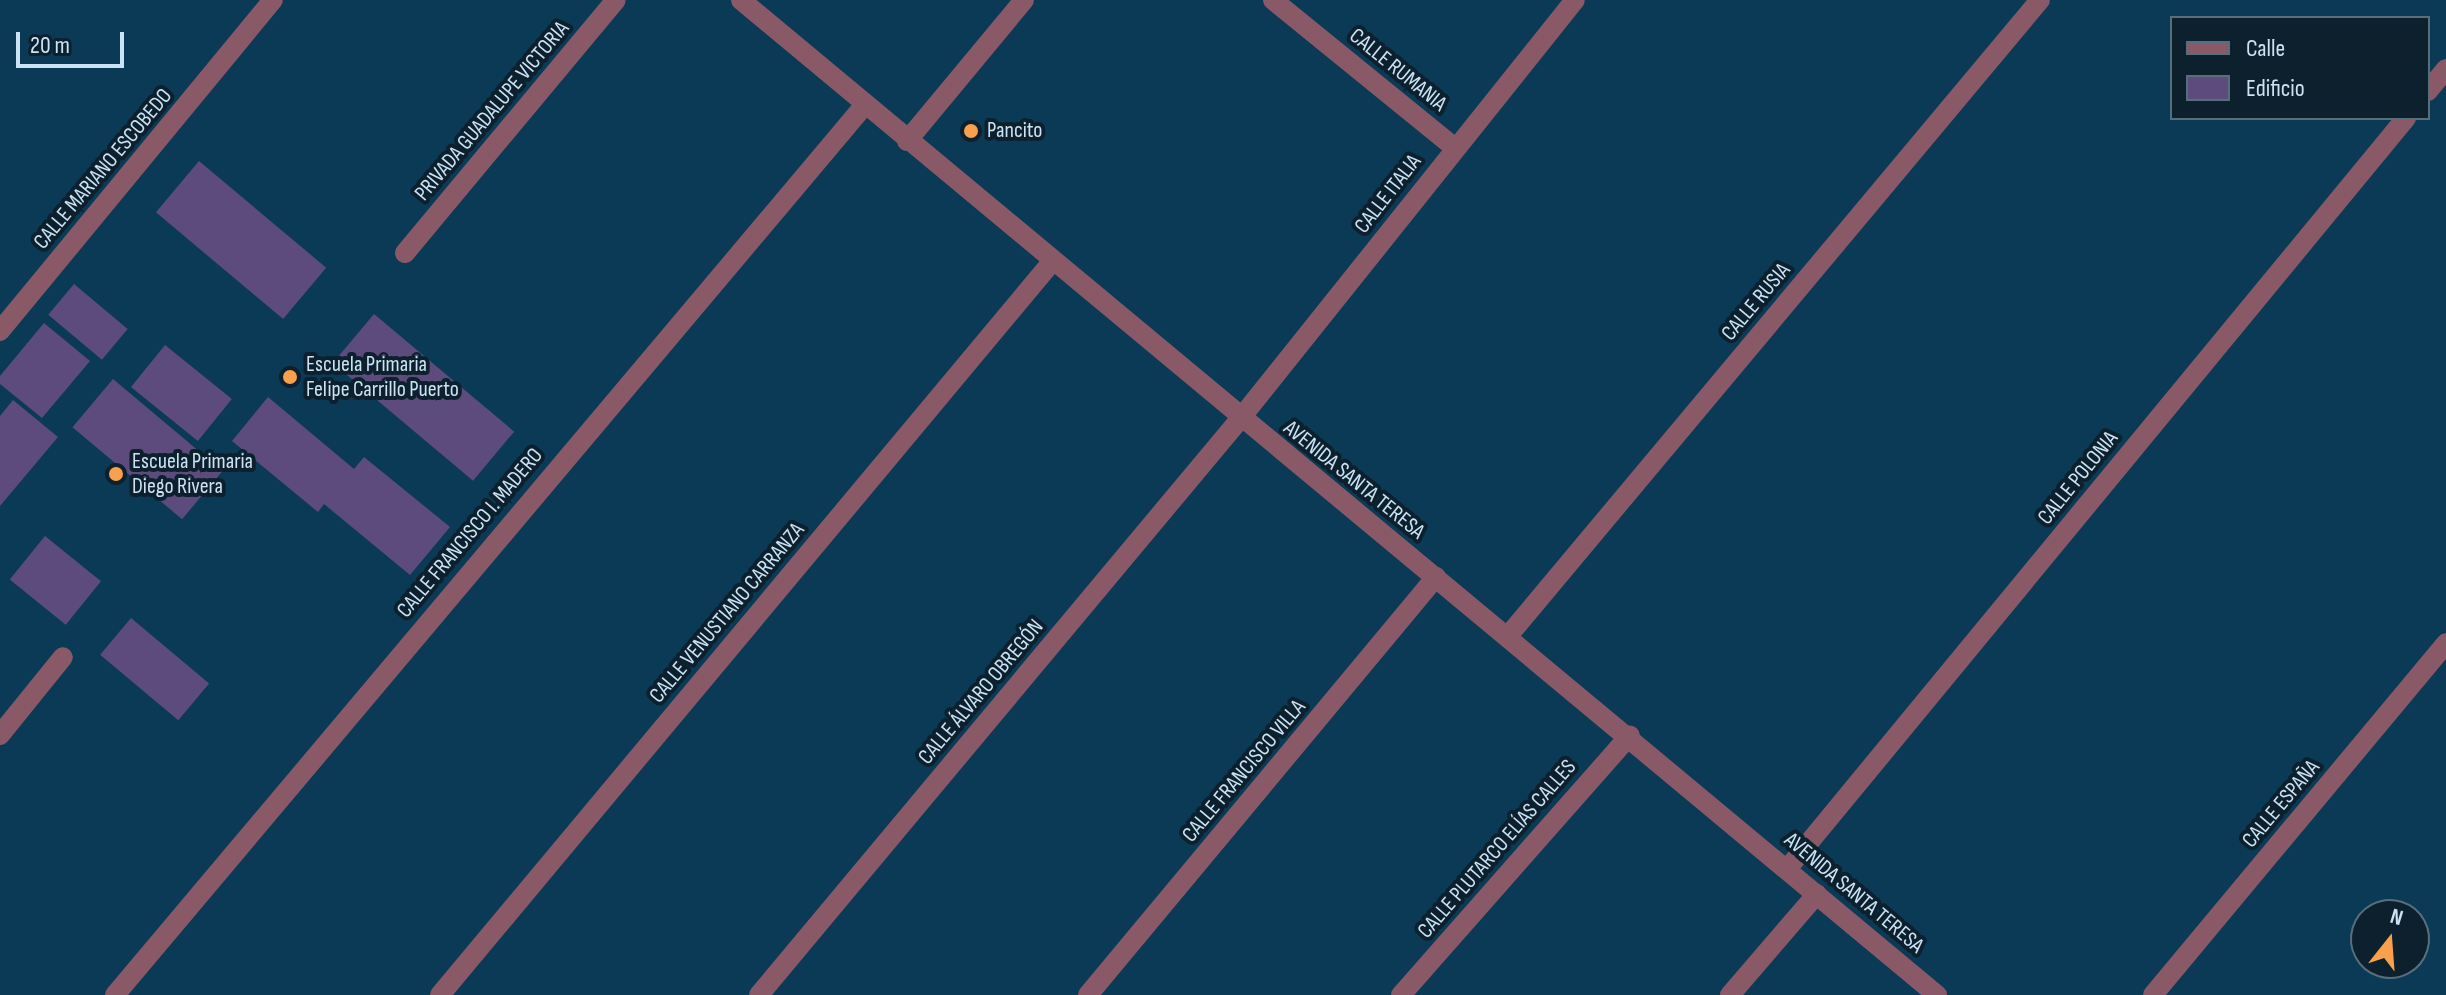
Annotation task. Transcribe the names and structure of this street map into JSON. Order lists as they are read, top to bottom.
{
  "streets": {
    "street": [
      "CALLE RUMANIA",
      "PRIVADA GUADALUPE VICTORIA",
      "CALLE MARIANO ESCOBEDO",
      "CALLE ITALIA",
      "CALLE RUSIA",
      "CALLE POLONIA",
      "AVENIDA SANTA TERESA",
      "CALLE FRANCISCO I. MADERO",
      "CALLE VENUSTIANO CARRANZA",
      "CALLE ÁLVARO OBREGÓN",
      "CALLE FRANCISCO VILLA",
      "CALLE ESPAÑA",
      "CALLE PLUTARCO ELÍAS CALLES"
    ]
  },
  "crossings": [
    ["CALLE RUMANIA", "CALLE ITALIA"],
    ["CALLE ITALIA", "AVENIDA SANTA TERESA"],
    ["CALLE ITALIA", "CALLE ÁLVARO OBREGÓN"],
    ["CALLE RUSIA", "AVENIDA SANTA TERESA"],
    ["CALLE POLONIA", "AVENIDA SANTA TERESA"],
    ["AVENIDA SANTA TERESA", "CALLE FRANCISCO I. MADERO"],
    ["AVENIDA SANTA TERESA", "CALLE VENUSTIANO CARRANZA"],
    ["AVENIDA SANTA TERESA", "CALLE ÁLVARO OBREGÓN"],
    ["AVENIDA SANTA TERESA", "CALLE FRANCISCO VILLA"],
    ["AVENIDA SANTA TERESA", "CALLE PLUTARCO ELÍAS CALLES"]
  ],
  "places": ["Pancito", "Escuela Primaria Felipe Carrillo Puerto", "Escuela Primaria Diego Rivera"],
  "legend": ["Calle", "Edificio"],
  "scale_bar": "20 m",
  "north": "top"
}
